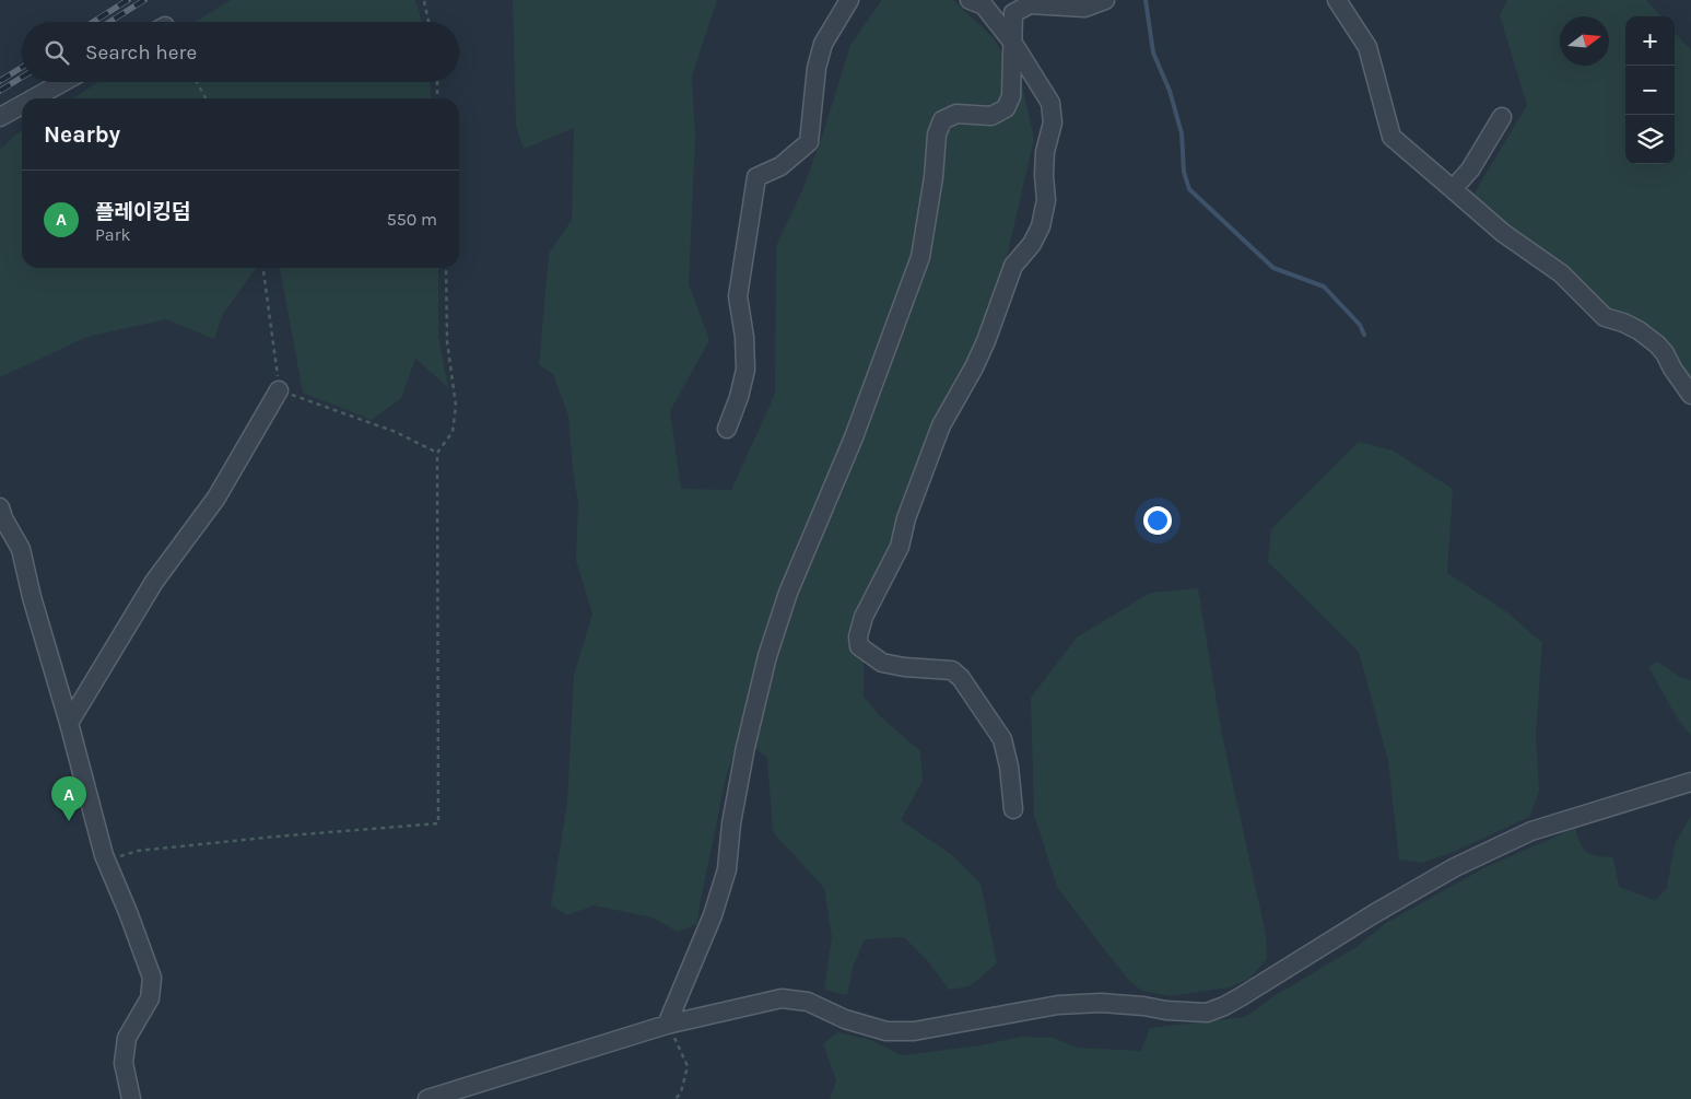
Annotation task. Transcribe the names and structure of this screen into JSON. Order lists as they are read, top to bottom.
{
  "north": "right",
  "page": {
    "map_buttons": ["+", "−"],
    "search": "Search here",
    "heading": "Nearby",
    "list": [
      {
        "mark": "A",
        "name": "플레이킹덤",
        "note": "Park",
        "value": "550 m"
      }
    ],
    "pins": "A"
  }
}
